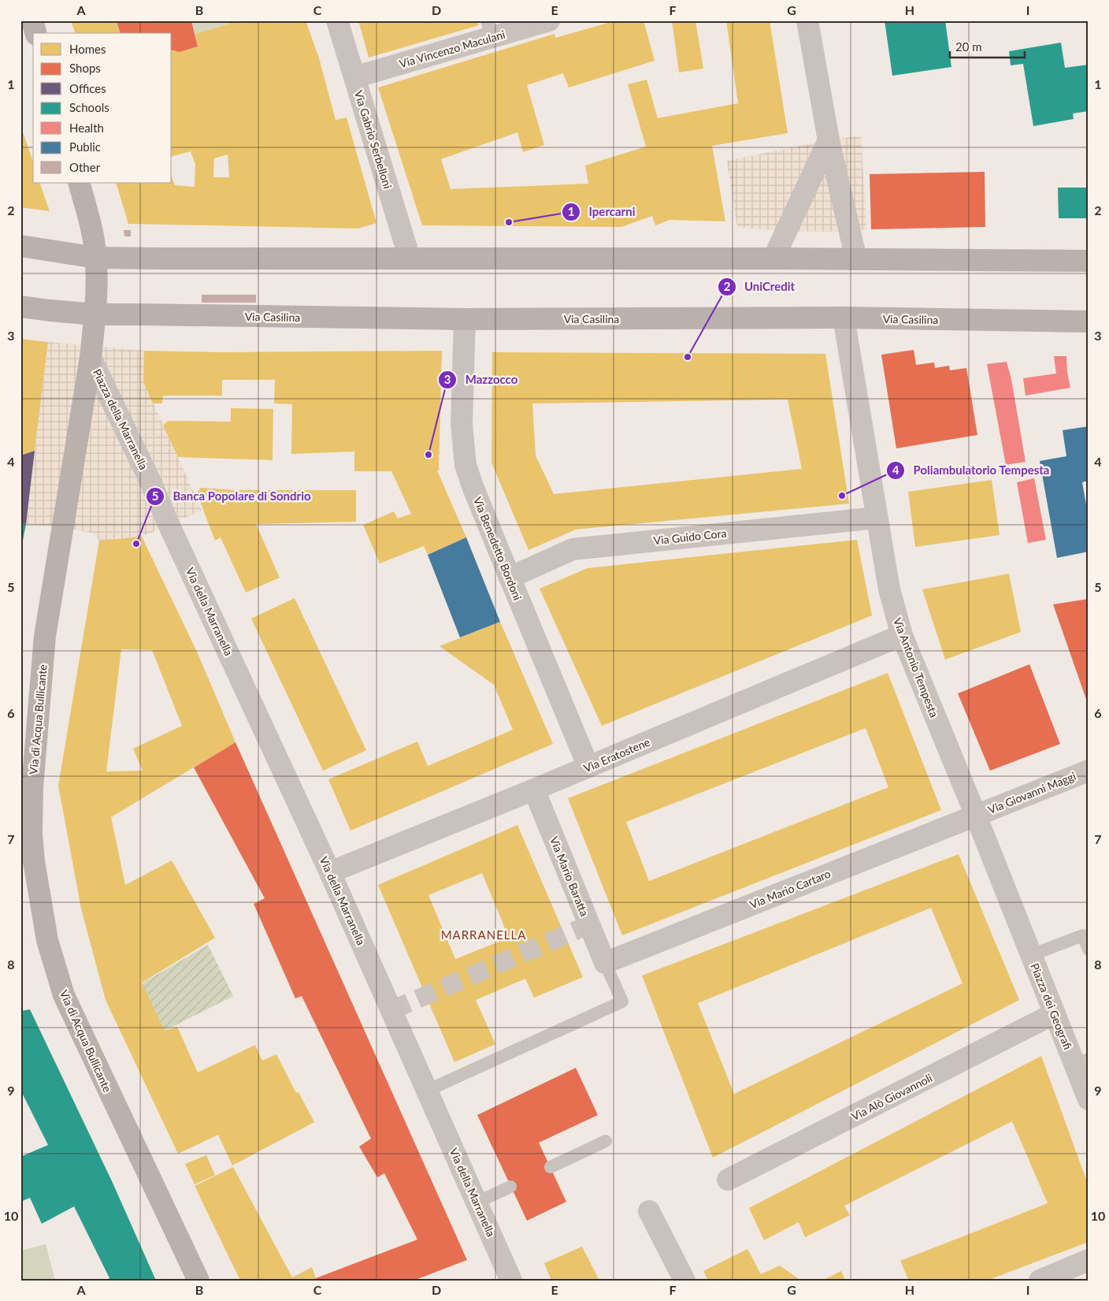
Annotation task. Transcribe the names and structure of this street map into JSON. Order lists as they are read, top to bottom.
{
  "streets": {
    "main road": ["Via Casilina", "Piazza della Marranella", "Via di Acqua Bullicante"],
    "street": [
      "Via Vincenzo Maculani",
      "Via Gabrio Serbelloni",
      "Via Guido Cora",
      "Via Benedetto Bordoni",
      "Via della Marranella",
      "Via Antonio Tempesta",
      "Via Eratostene",
      "Via Giovanni Maggi",
      "Via Mario Baratta",
      "Via Mario Cartaro",
      "Piazza dei Geografi",
      "Via Alò Giovannoli"
    ]
  },
  "crossings": [
    ["Via Vincenzo Maculani", "Via Gabrio Serbelloni"],
    ["Via Casilina", "Piazza della Marranella"],
    ["Via Casilina", "Via Benedetto Bordoni"],
    ["Via Casilina", "Via Antonio Tempesta"],
    ["Piazza della Marranella", "Via della Marranella"],
    ["Piazza della Marranella", "Via di Acqua Bullicante"],
    ["Via Guido Cora", "Via Benedetto Bordoni"],
    ["Via Guido Cora", "Via Antonio Tempesta"],
    ["Via Benedetto Bordoni", "Via Eratostene"],
    ["Via della Marranella", "Via Eratostene"],
    ["Via Antonio Tempesta", "Via Eratostene"],
    ["Via Antonio Tempesta", "Via Giovanni Maggi"],
    ["Via Antonio Tempesta", "Via Mario Cartaro"],
    ["Via Antonio Tempesta", "Piazza dei Geografi"],
    ["Via Eratostene", "Via Mario Baratta"],
    ["Via Giovanni Maggi", "Via Mario Cartaro"],
    ["Via Mario Baratta", "Via Mario Cartaro"],
    ["Piazza dei Geografi", "Via Alò Giovannoli"]
  ],
  "districts": ["MARRANELLA"],
  "places": [
    "Ipercarni",
    "UniCredit",
    "Mazzocco",
    "Poliambulatorio Tempesta",
    "Banca Popolare di Sondrio"
  ],
  "legend": [
    "Homes",
    "Shops",
    "Offices",
    "Schools",
    "Health",
    "Public",
    "Other"
  ],
  "scale_bar": "20 m",
  "grid": {
    "columns": [
      "A",
      "B",
      "C",
      "D",
      "E",
      "F",
      "G",
      "H",
      "I"
    ],
    "rows": [
      "1",
      "2",
      "3",
      "4",
      "5",
      "6",
      "7",
      "8",
      "9",
      "10"
    ]
  }
}
